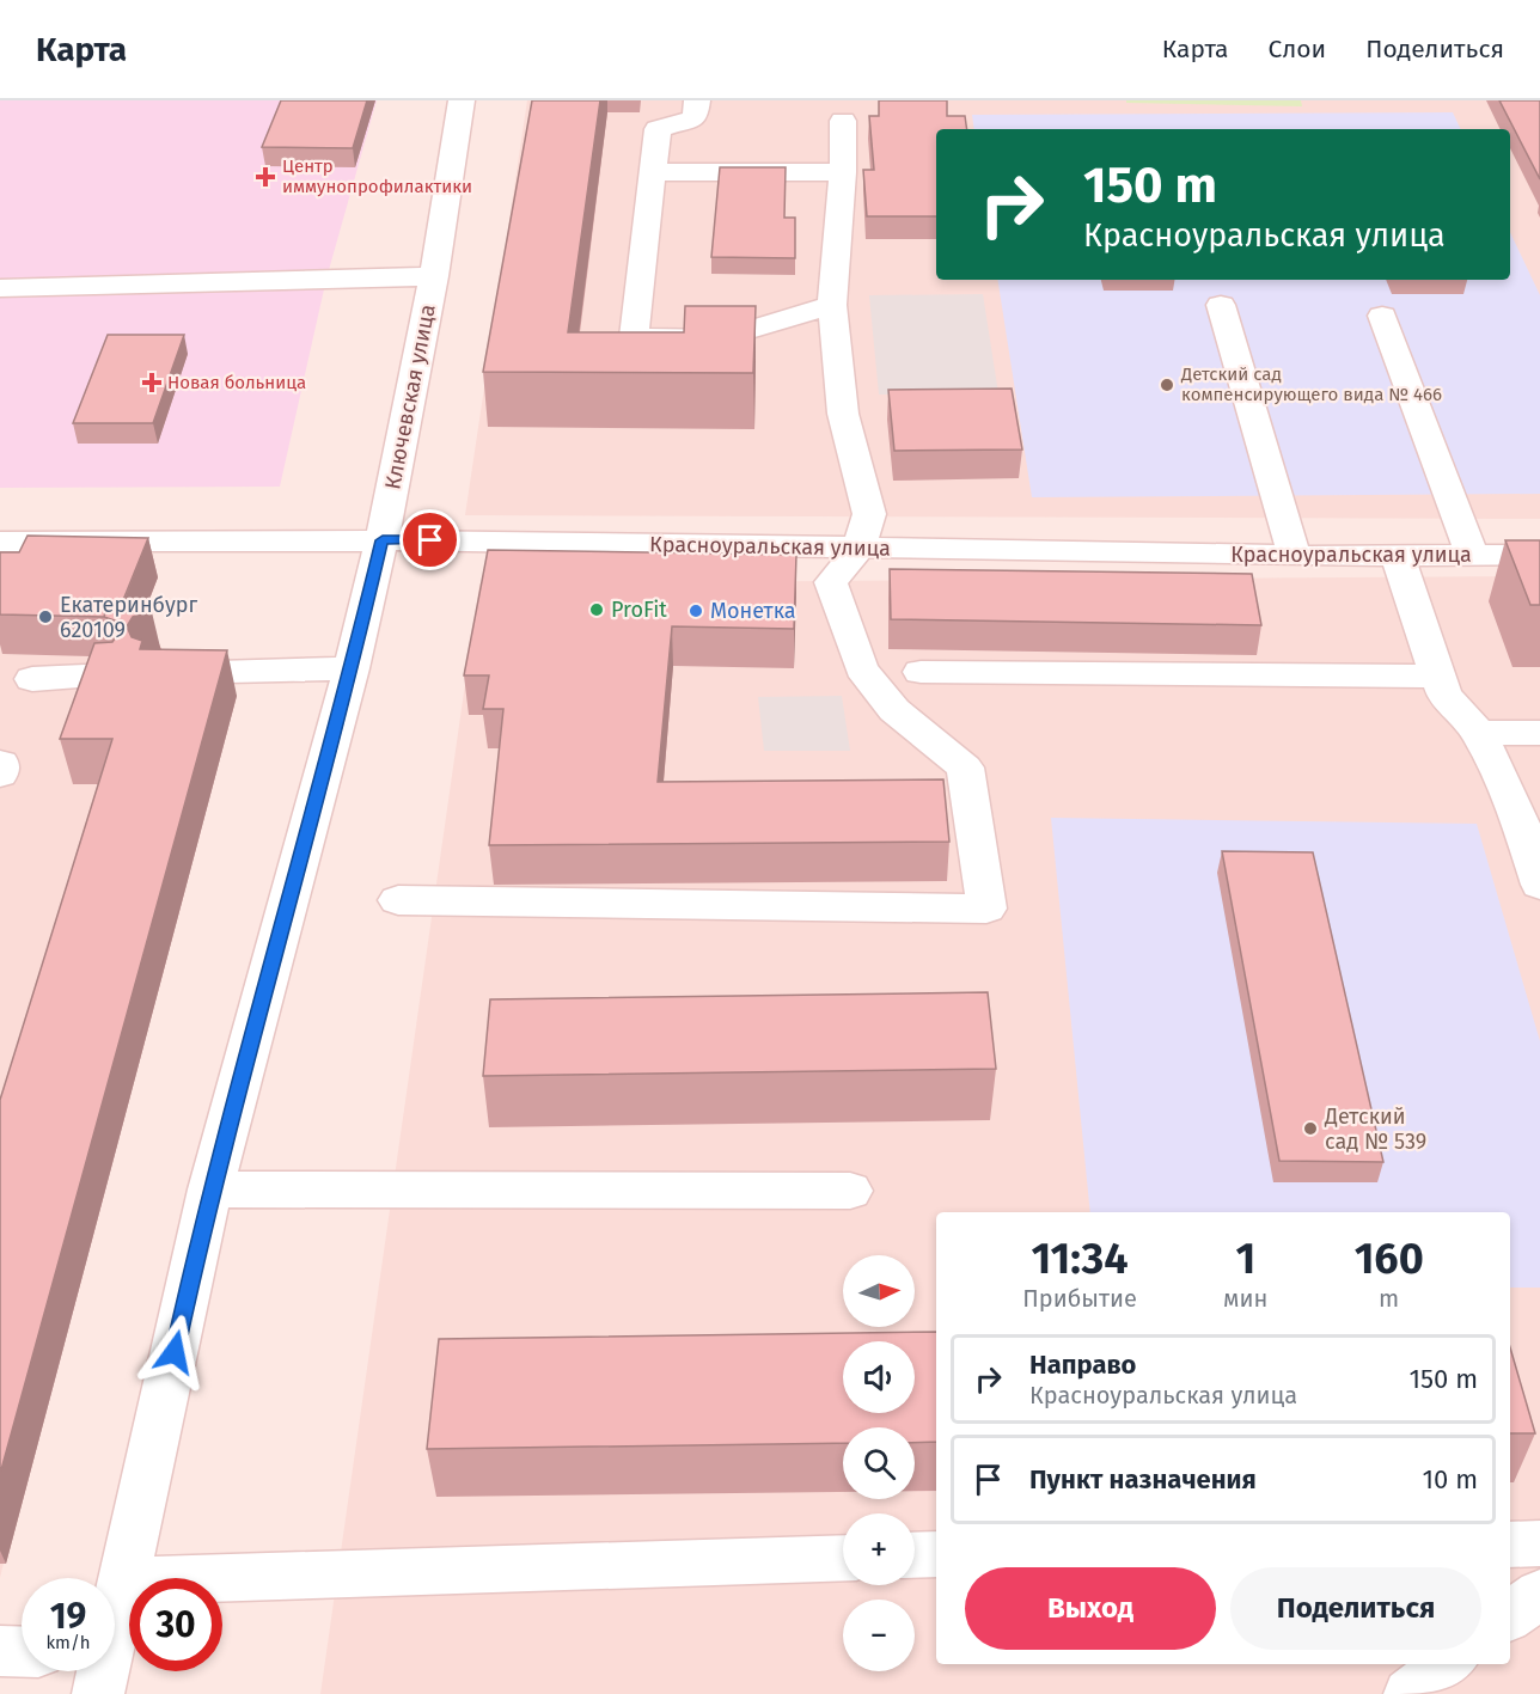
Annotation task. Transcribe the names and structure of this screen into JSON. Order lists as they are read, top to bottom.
{
  "streets": {
    "street": ["Ключевская улица", "Красноуральская улица"]
  },
  "crossings": [
    ["Ключевская улица", "Красноуральская улица"]
  ],
  "places": {
    "health": ["Центр иммунопрофилактики", "Новая больница"],
    "other": [
      "Детский сад компенсирующего вида № 466",
      "ProFit",
      "Монетка",
      "Екатеринбург 620109",
      "Детский сад № 539"
    ]
  },
  "north": "right",
  "page": {
    "header": "Карта",
    "nav": ["Карта", "Слои", "Поделиться"],
    "turn": ["150 m", "Красноуральская улица"],
    "eta": [
      "11:34",
      "Прибытие",
      "1",
      "мин",
      "160",
      "m"
    ],
    "map_buttons": ["+", "−"],
    "list": [
      {
        "name": "Направо",
        "note": "Красноуральская улица",
        "value": "150 m"
      },
      {
        "name": "Пункт назначения",
        "value": "10 m"
      }
    ],
    "buttons": ["Выход", "Поделиться"],
    "speed": "19 km/h",
    "limit": "30"
  }
}
